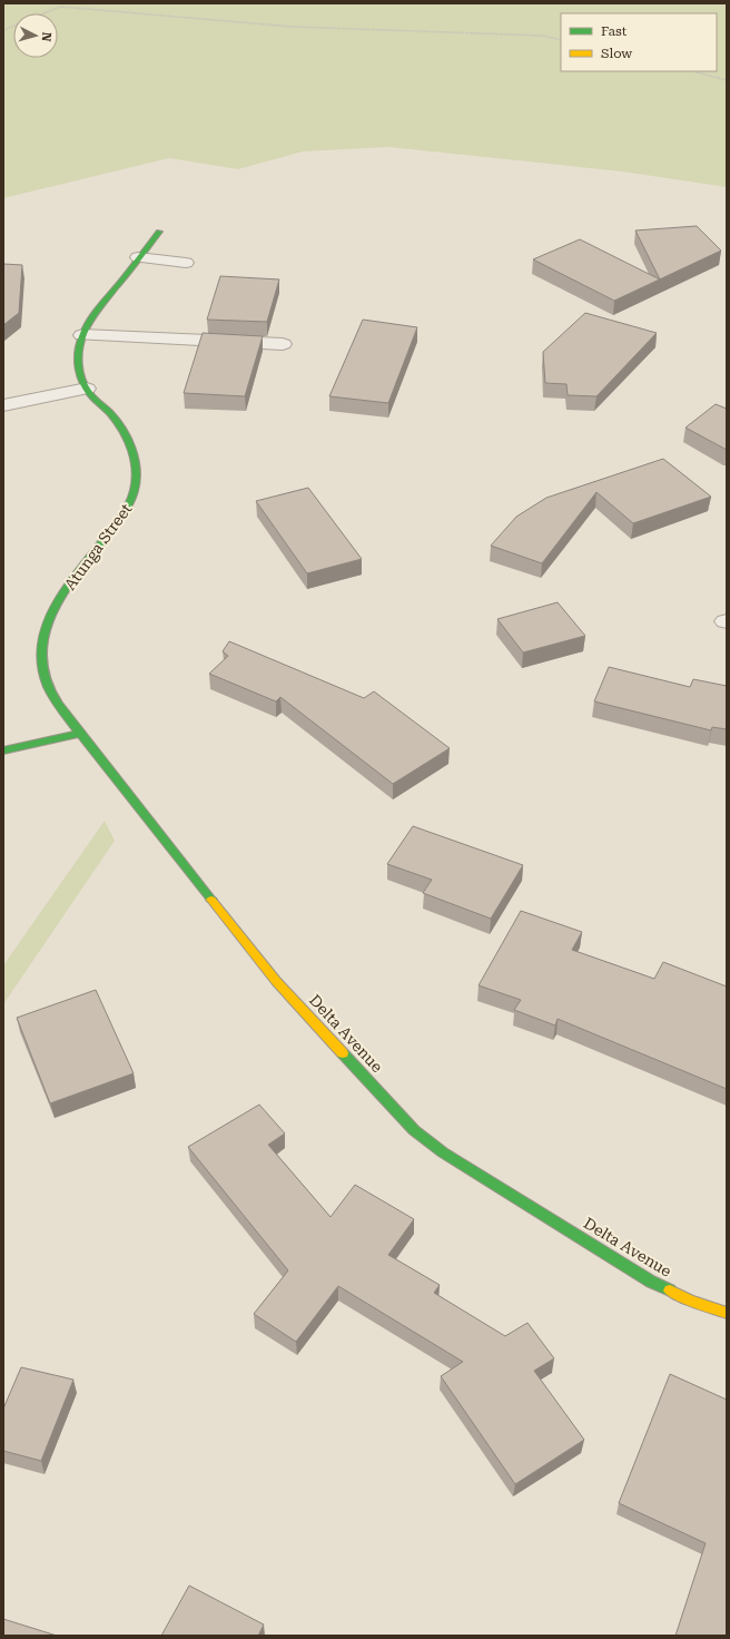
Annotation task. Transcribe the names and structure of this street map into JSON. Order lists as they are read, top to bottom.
{
  "streets": {
    "street": ["Atunga Street", "Delta Avenue"]
  },
  "crossings": [
    ["Atunga Street", "Delta Avenue"]
  ],
  "legend": ["Fast", "Slow"],
  "north": "right"
}
